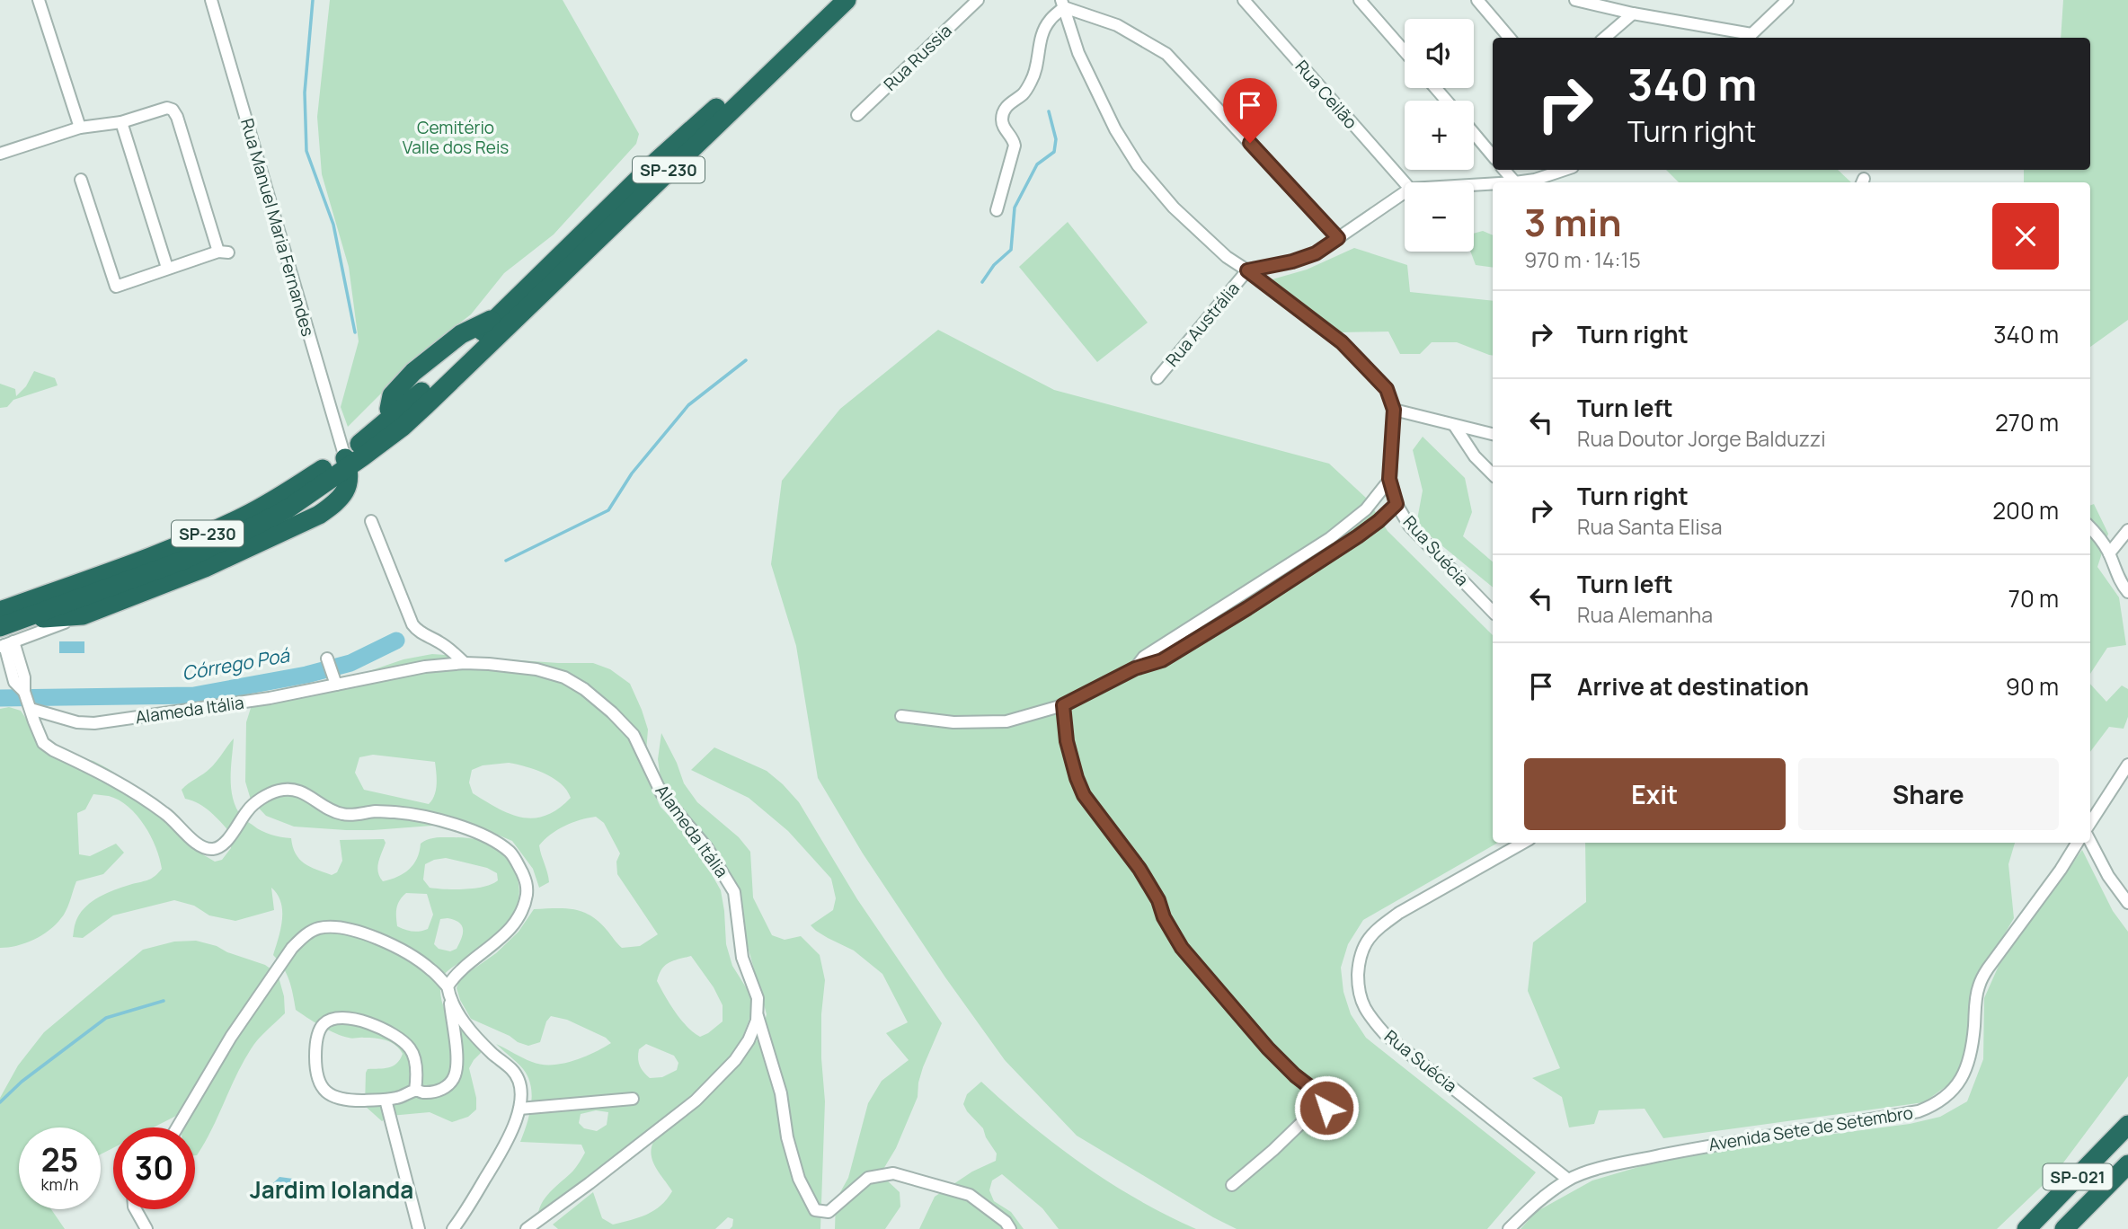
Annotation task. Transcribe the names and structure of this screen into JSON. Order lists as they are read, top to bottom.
{
  "streets": {
    "highway": ["SP-230", "SP-021"],
    "street": [
      "Rua Russia",
      "Rua Ceilão",
      "Rua Manuel Maria Fernandes",
      "Rua Austrália",
      "Rua Suécia",
      "Alameda Itália",
      "Avenida Sete de Setembro"
    ]
  },
  "crossings": [
    ["SP-230", "Rua Manuel Maria Fernandes"],
    ["Rua Suécia", "Avenida Sete de Setembro"]
  ],
  "districts": ["Jardim Iolanda"],
  "water": ["Córrego Poá"],
  "parks": ["Cemitério Valle dos Reis"],
  "page": {
    "map_buttons": ["+", "−"],
    "turn": ["340 m", "Turn right"],
    "heading": ["3 min", "970 m · 14:15"],
    "list": [
      {
        "name": "Turn right",
        "value": "340 m"
      },
      {
        "name": "Turn left",
        "note": "Rua Doutor Jorge Balduzzi",
        "value": "270 m"
      },
      {
        "name": "Turn right",
        "note": "Rua Santa Elisa",
        "value": "200 m"
      },
      {
        "name": "Turn left",
        "note": "Rua Alemanha",
        "value": "70 m"
      },
      {
        "name": "Arrive at destination",
        "value": "90 m"
      }
    ],
    "buttons": ["Exit", "Share"],
    "speed": "25 km/h",
    "limit": "30"
  }
}
